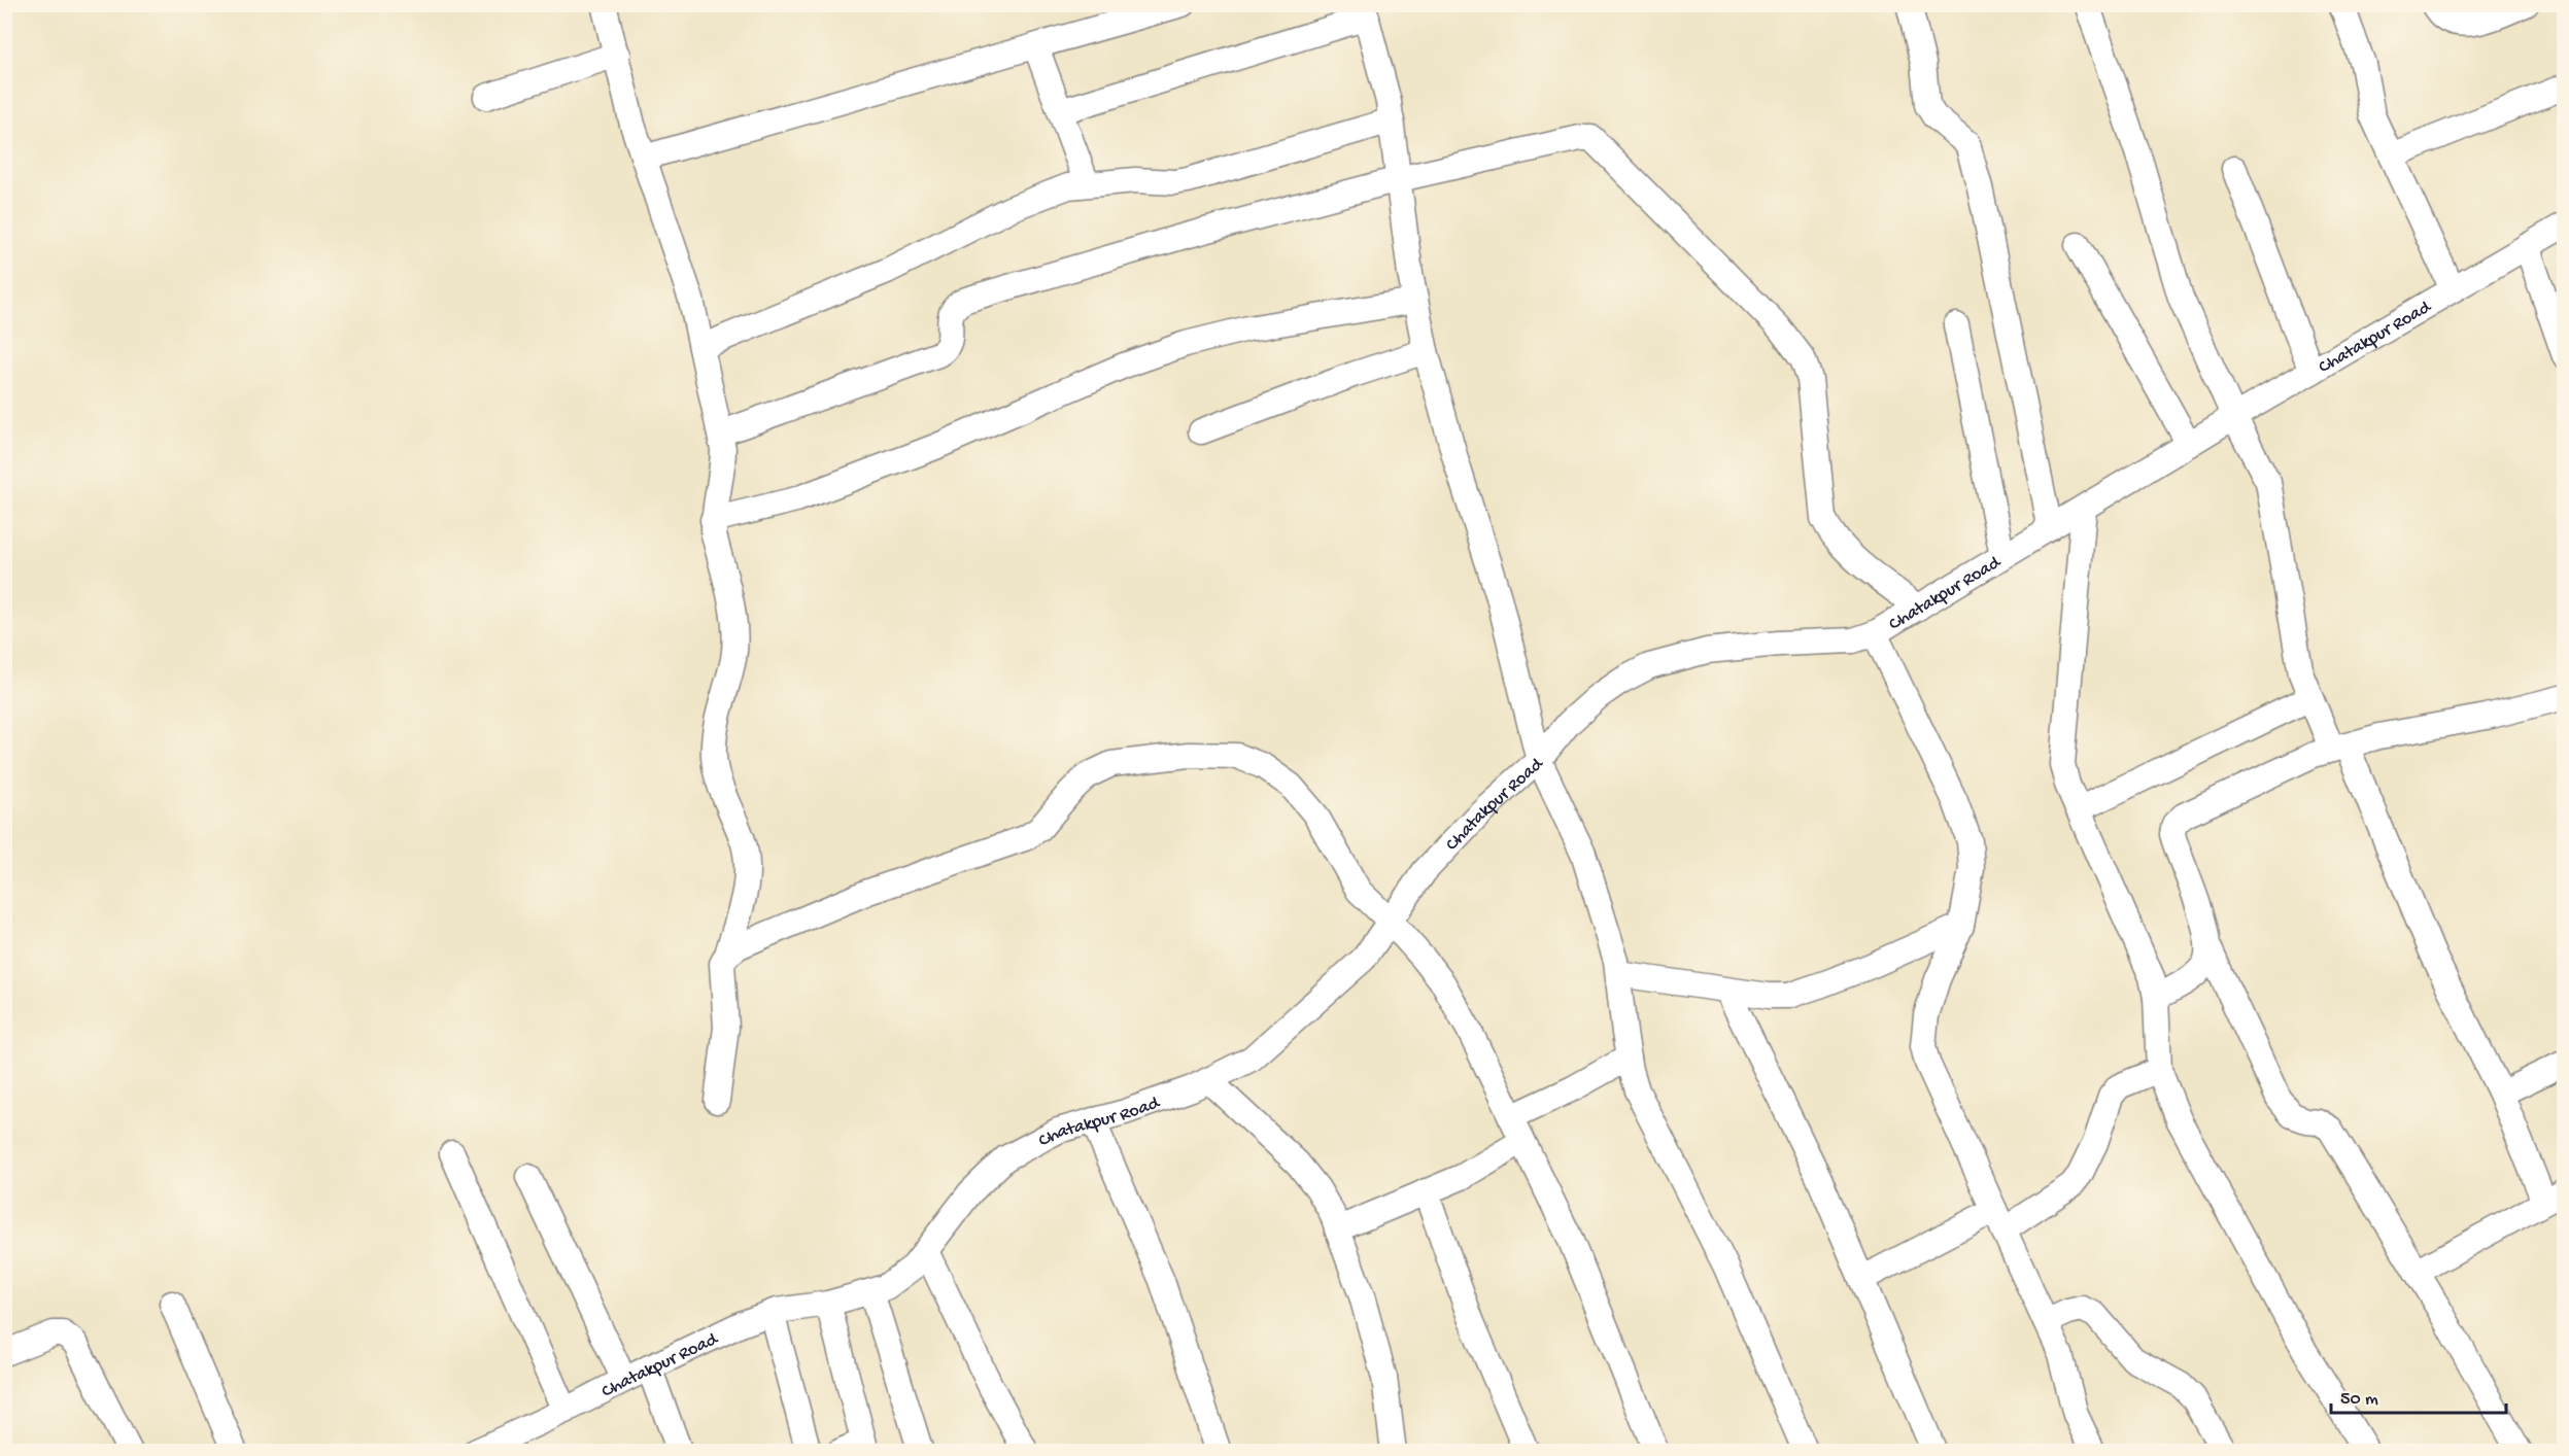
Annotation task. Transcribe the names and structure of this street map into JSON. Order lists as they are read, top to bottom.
{
  "streets": {
    "street": ["Chatakpur Road"]
  },
  "scale_bar": "50 m"
}
